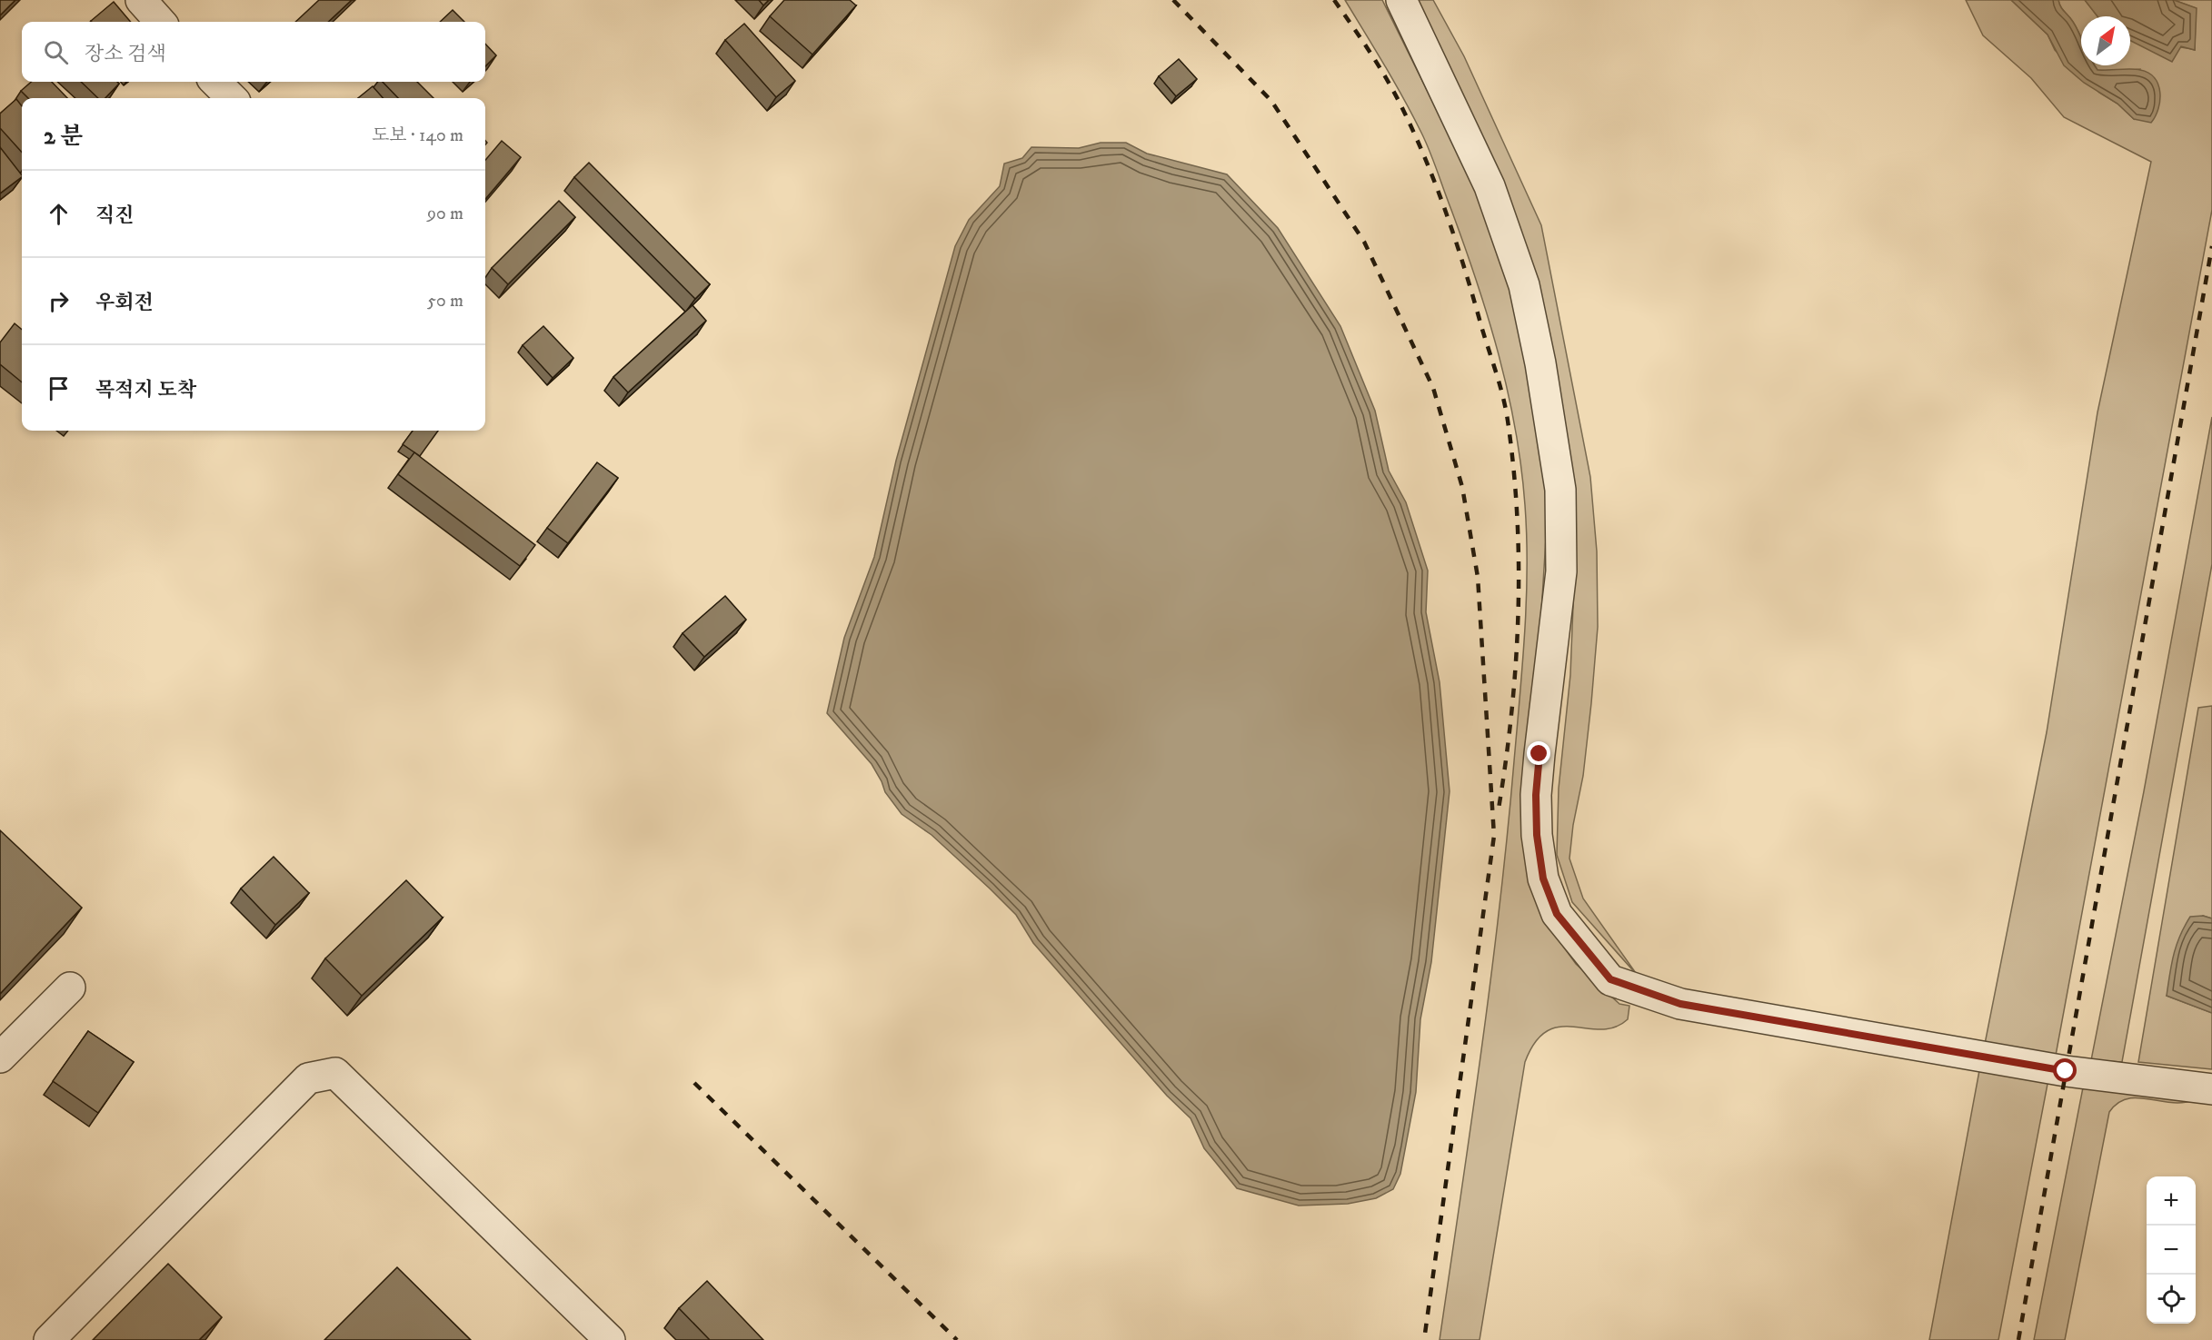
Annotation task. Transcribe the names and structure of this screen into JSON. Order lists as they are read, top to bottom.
{
  "north": "top right",
  "page": {
    "search": "장소 검색",
    "heading": ["2 분", "도보 · 140 m"],
    "list": [
      ["직진", "90 m"],
      ["우회전", "50 m"],
      "목적지 도착"
    ],
    "map_buttons": ["+", "−"]
  }
}
